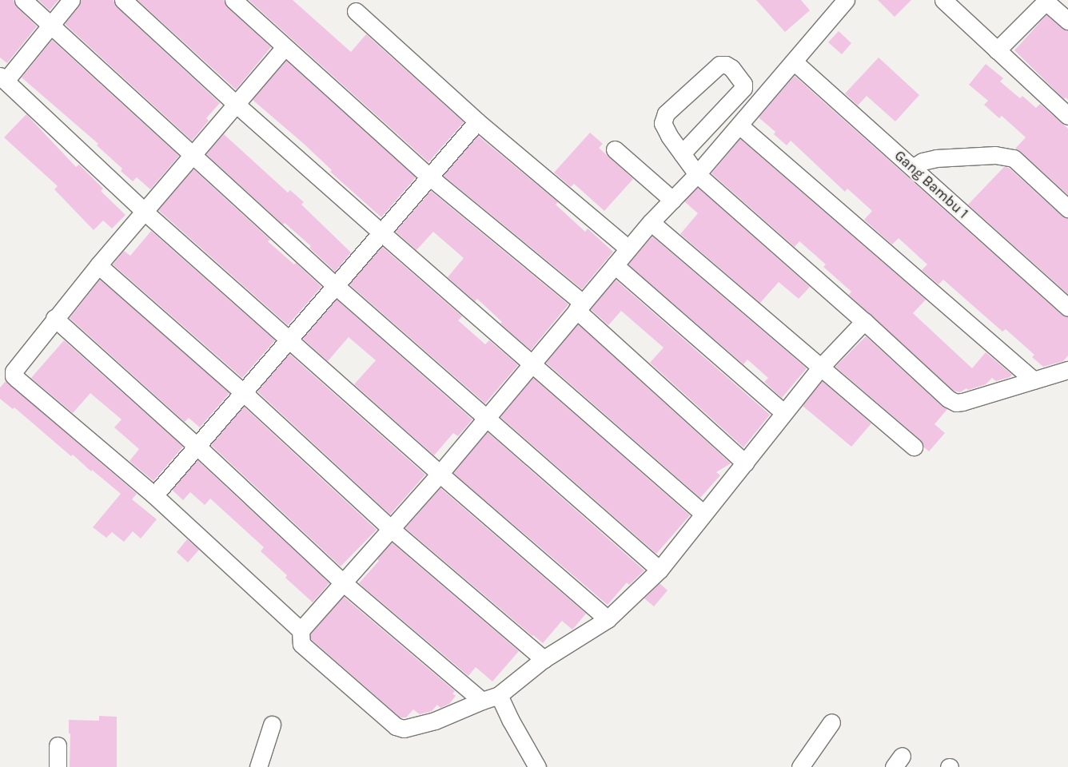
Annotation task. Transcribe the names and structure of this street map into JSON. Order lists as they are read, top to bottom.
{
  "streets": {
    "street": ["Gang Bambu 1"]
  }
}
